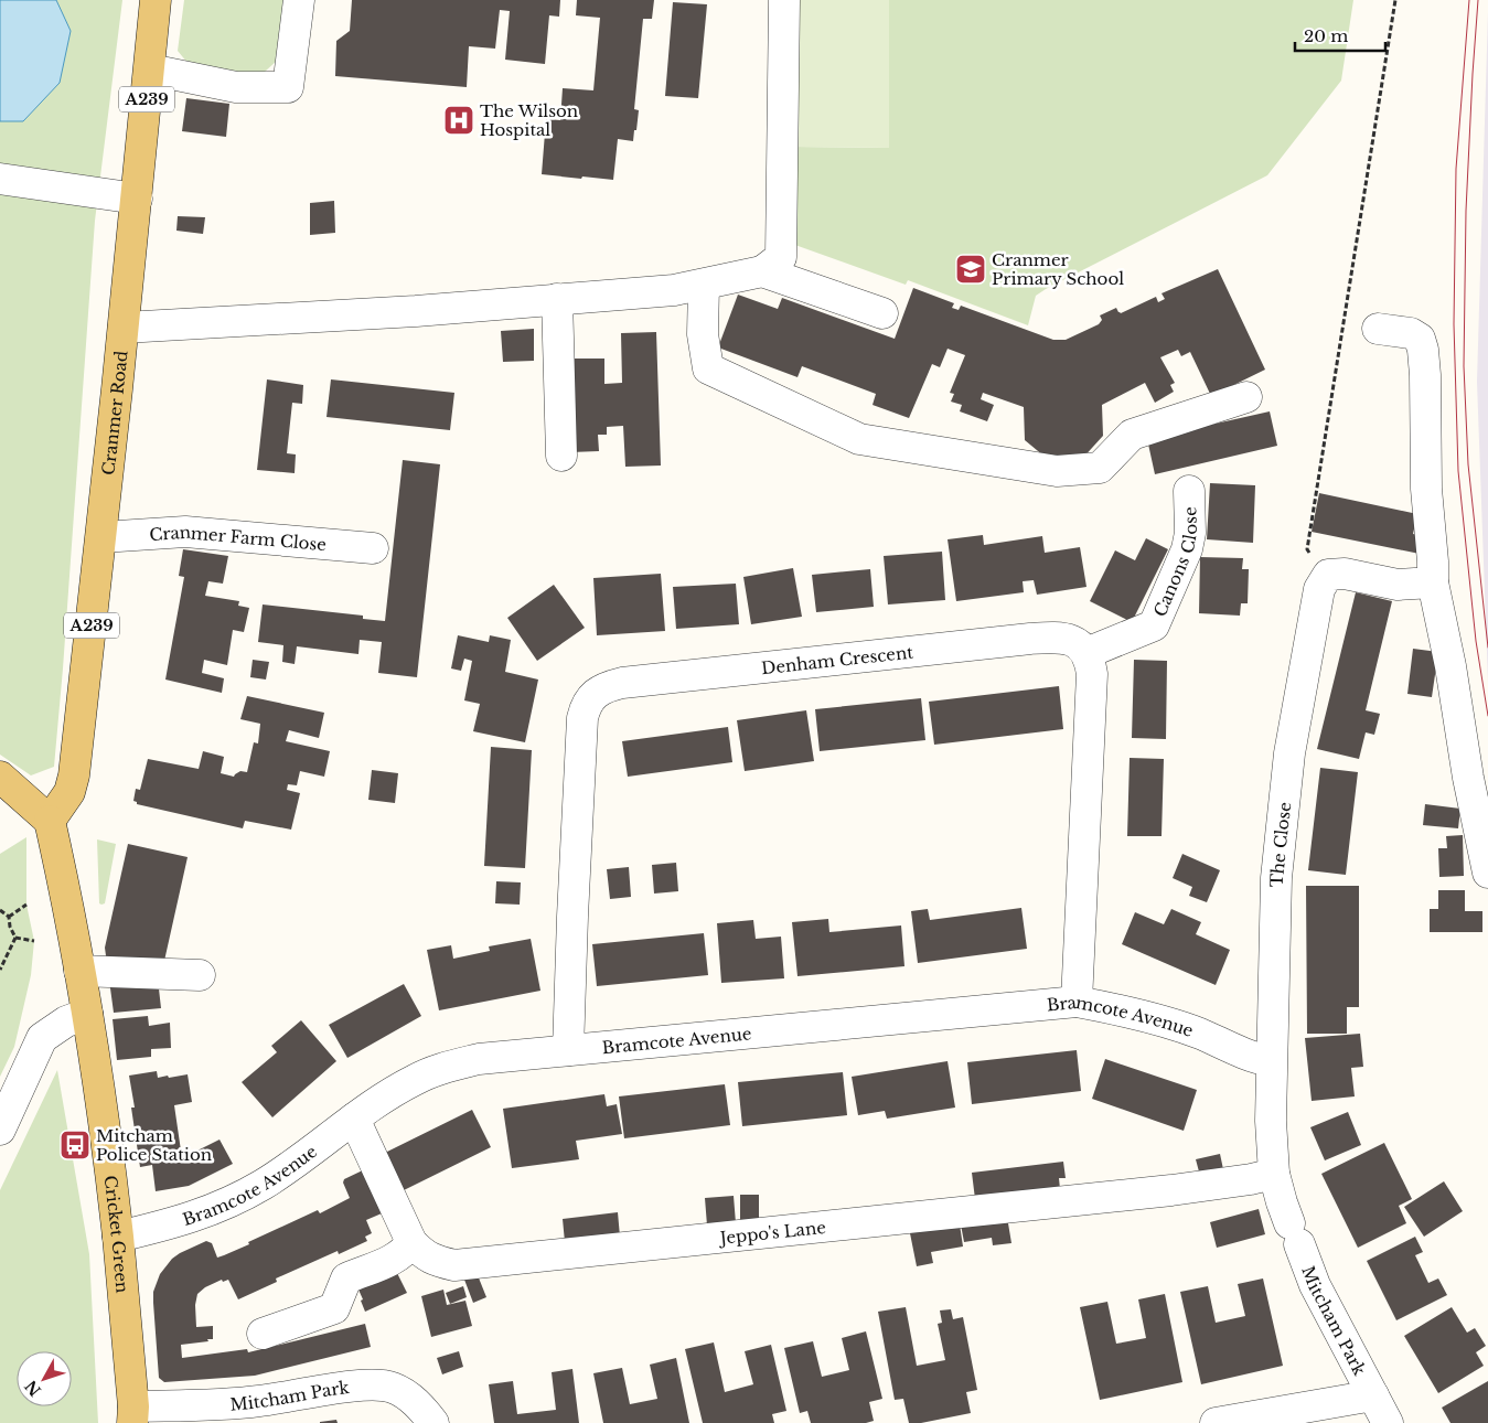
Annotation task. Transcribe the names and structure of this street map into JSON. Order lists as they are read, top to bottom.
{
  "streets": {
    "main road": ["A239", "Cranmer Road", "Cricket Green"],
    "street": [
      "Cranmer Farm Close",
      "Canons Close",
      "Denham Crescent",
      "The Close",
      "Bramcote Avenue",
      "Jeppo's Lane",
      "Mitcham Park"
    ]
  },
  "crossings": [
    ["Cranmer Road", "Cranmer Farm Close"],
    ["Cranmer Road", "Cricket Green"],
    ["Canons Close", "Denham Crescent"],
    ["Denham Crescent", "Bramcote Avenue"],
    ["The Close", "Bramcote Avenue"],
    ["The Close", "Jeppo's Lane"],
    ["The Close", "Mitcham Park"],
    ["Bramcote Avenue", "Jeppo's Lane"],
    ["Bramcote Avenue", "Cricket Green"],
    ["Cricket Green", "Mitcham Park"]
  ],
  "places": {
    "hospital": ["The Wilson Hospital"],
    "school or university": ["Cranmer Primary School"],
    "bus stop": ["Mitcham Police Station"]
  },
  "scale_bar": "20 m",
  "north": "bottom left"
}
